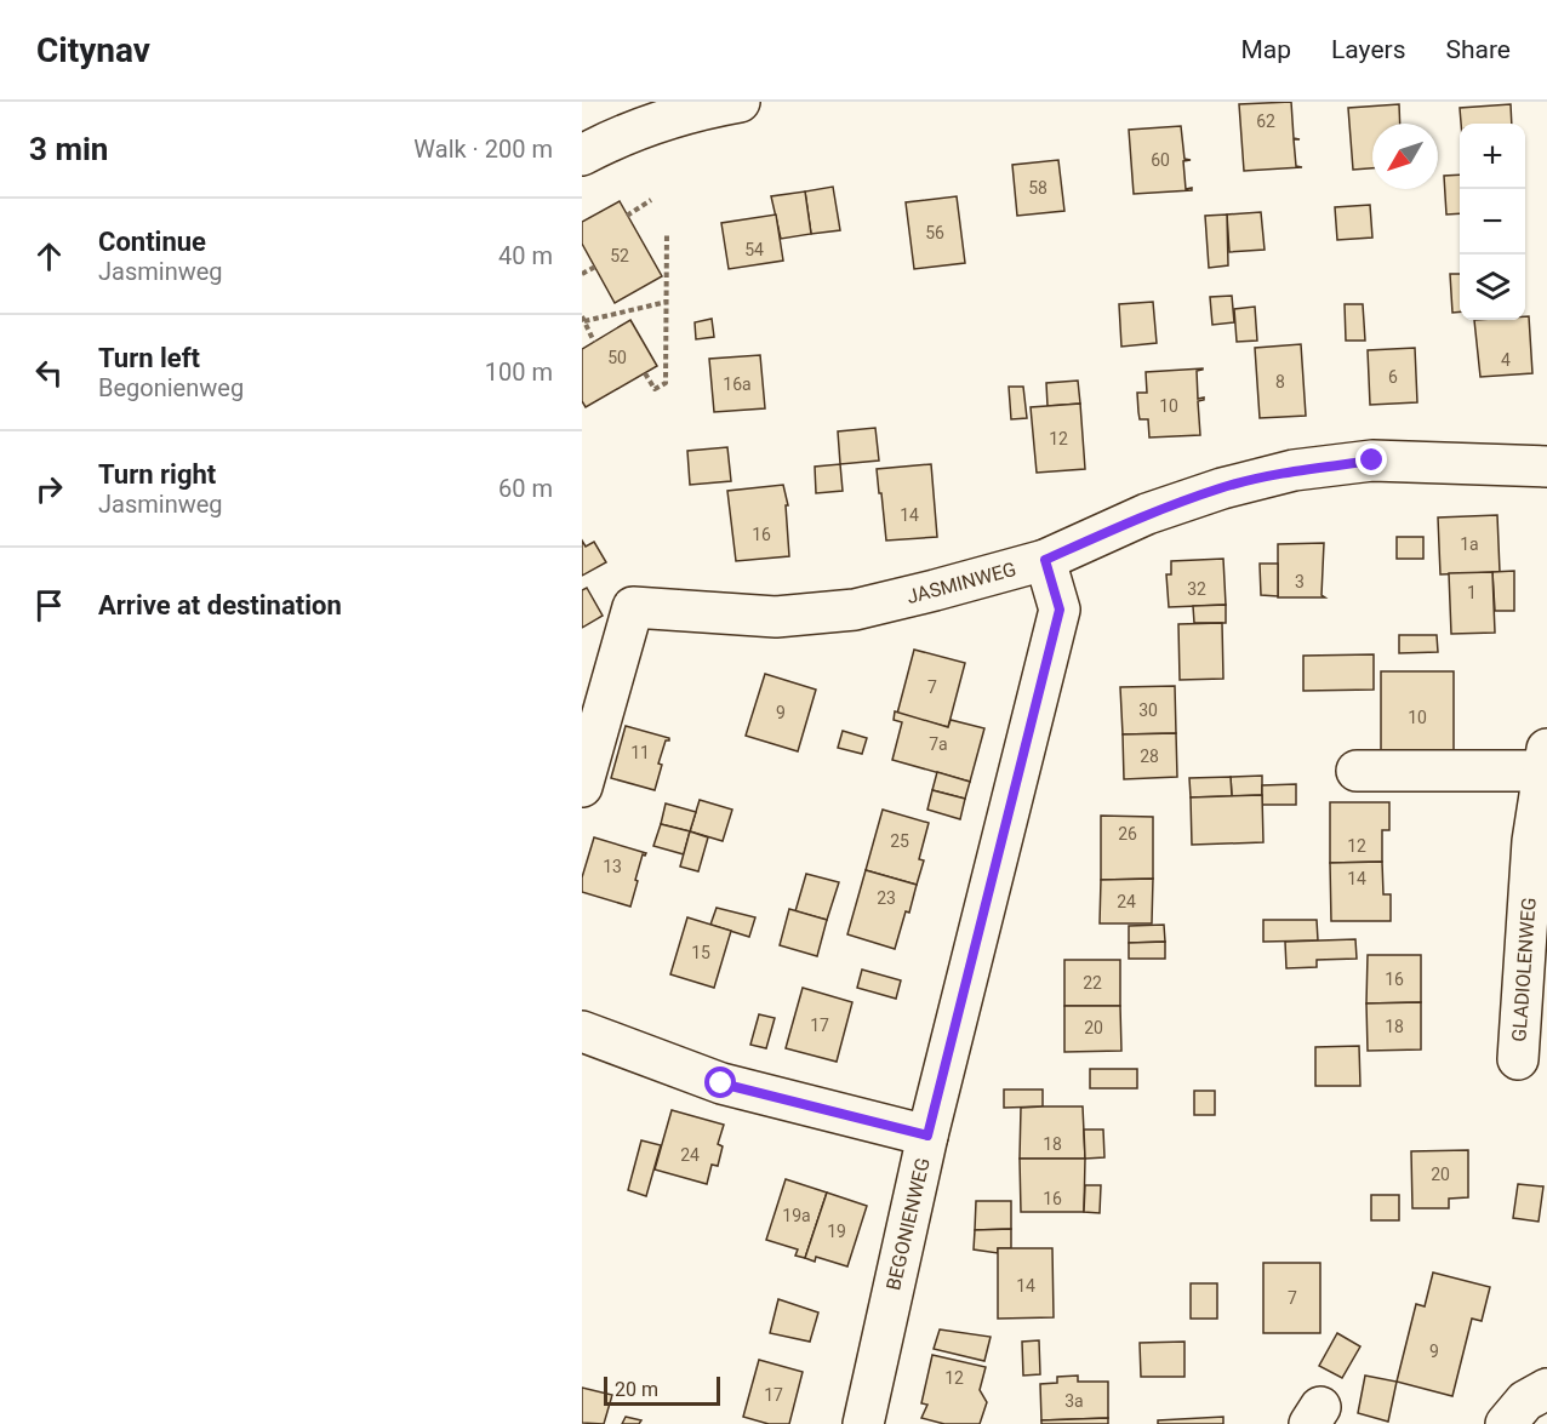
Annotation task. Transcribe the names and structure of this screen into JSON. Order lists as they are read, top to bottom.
{
  "streets": {
    "street": ["JASMINWEG", "GLADIOLENWEG", "BEGONIENWEG"]
  },
  "crossings": [
    ["JASMINWEG", "BEGONIENWEG"]
  ],
  "house_numbers": [
    "62",
    "60",
    "58",
    "56",
    "54",
    "52",
    "50",
    "4",
    "6",
    "8",
    "16a",
    "10",
    "12",
    "14",
    "16",
    "1a",
    "3",
    "32",
    "1",
    "7",
    "30",
    "9",
    "10",
    "7a",
    "11",
    "28",
    "26",
    "25",
    "12",
    "13",
    "14",
    "23",
    "24",
    "15",
    "16",
    "22",
    "17",
    "18",
    "20",
    "18",
    "24",
    "20",
    "16",
    "19a",
    "19",
    "14",
    "7",
    "9",
    "12",
    "17",
    "3a"
  ],
  "scale_bar": "20 m",
  "north": "bottom left",
  "page": {
    "header": "Citynav",
    "nav": ["Map", "Layers", "Share"],
    "heading": ["3 min", "Walk · 200 m"],
    "map_buttons": ["+", "−"],
    "list": [
      ["Continue", "Jasminweg", "40 m"],
      ["Turn left", "Begonienweg", "100 m"],
      ["Turn right", "Jasminweg", "60 m"],
      "Arrive at destination"
    ],
    "scale": "20 m"
  }
}
